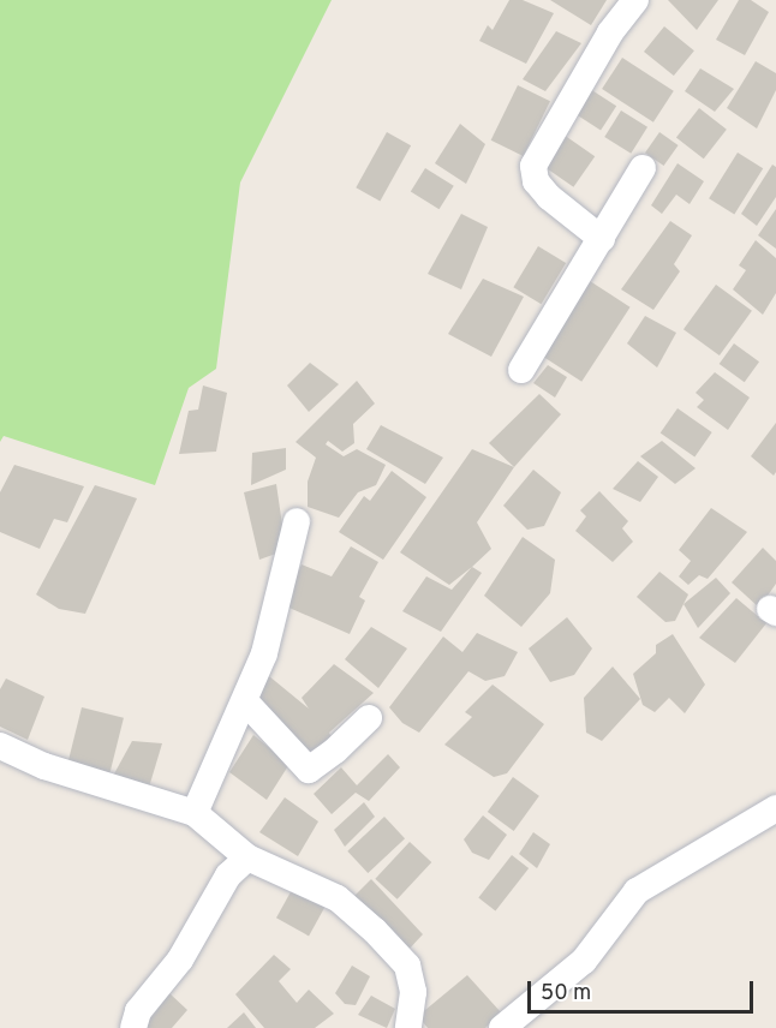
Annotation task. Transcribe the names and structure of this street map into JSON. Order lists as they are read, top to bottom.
{
  "scale_bar": "50 m"
}
